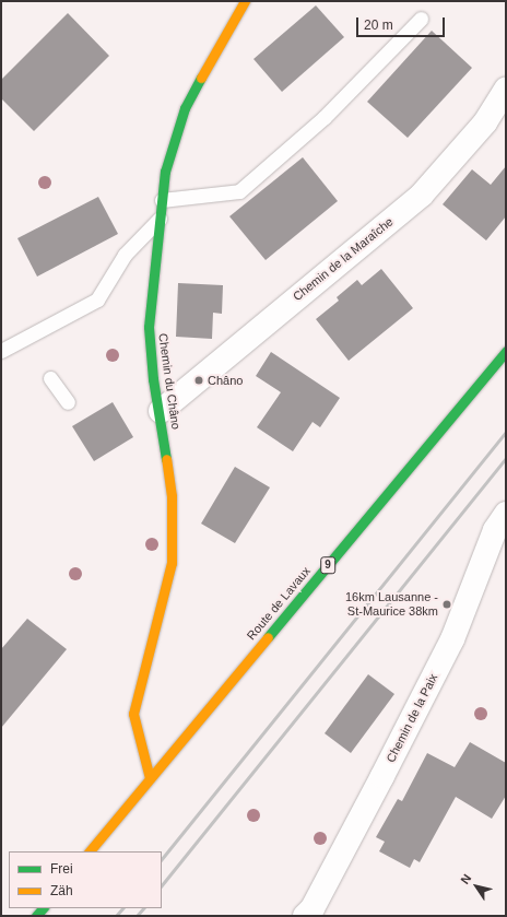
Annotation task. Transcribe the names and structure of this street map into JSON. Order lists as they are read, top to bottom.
{
  "streets": {
    "street": [
      "Chemin de la Maraîche",
      "Chemin du Châno",
      "9",
      "Route de Lavaux",
      "Chemin de la Paix"
    ]
  },
  "crossings": [
    ["Chemin de la Maraîche", "Chemin du Châno"],
    ["Chemin du Châno", "Route de Lavaux"]
  ],
  "places": ["Châno", "16km Lausanne - St-Maurice 38km"],
  "legend": ["Frei", "Zäh"],
  "scale_bar": "20 m",
  "north": "top left"
}
